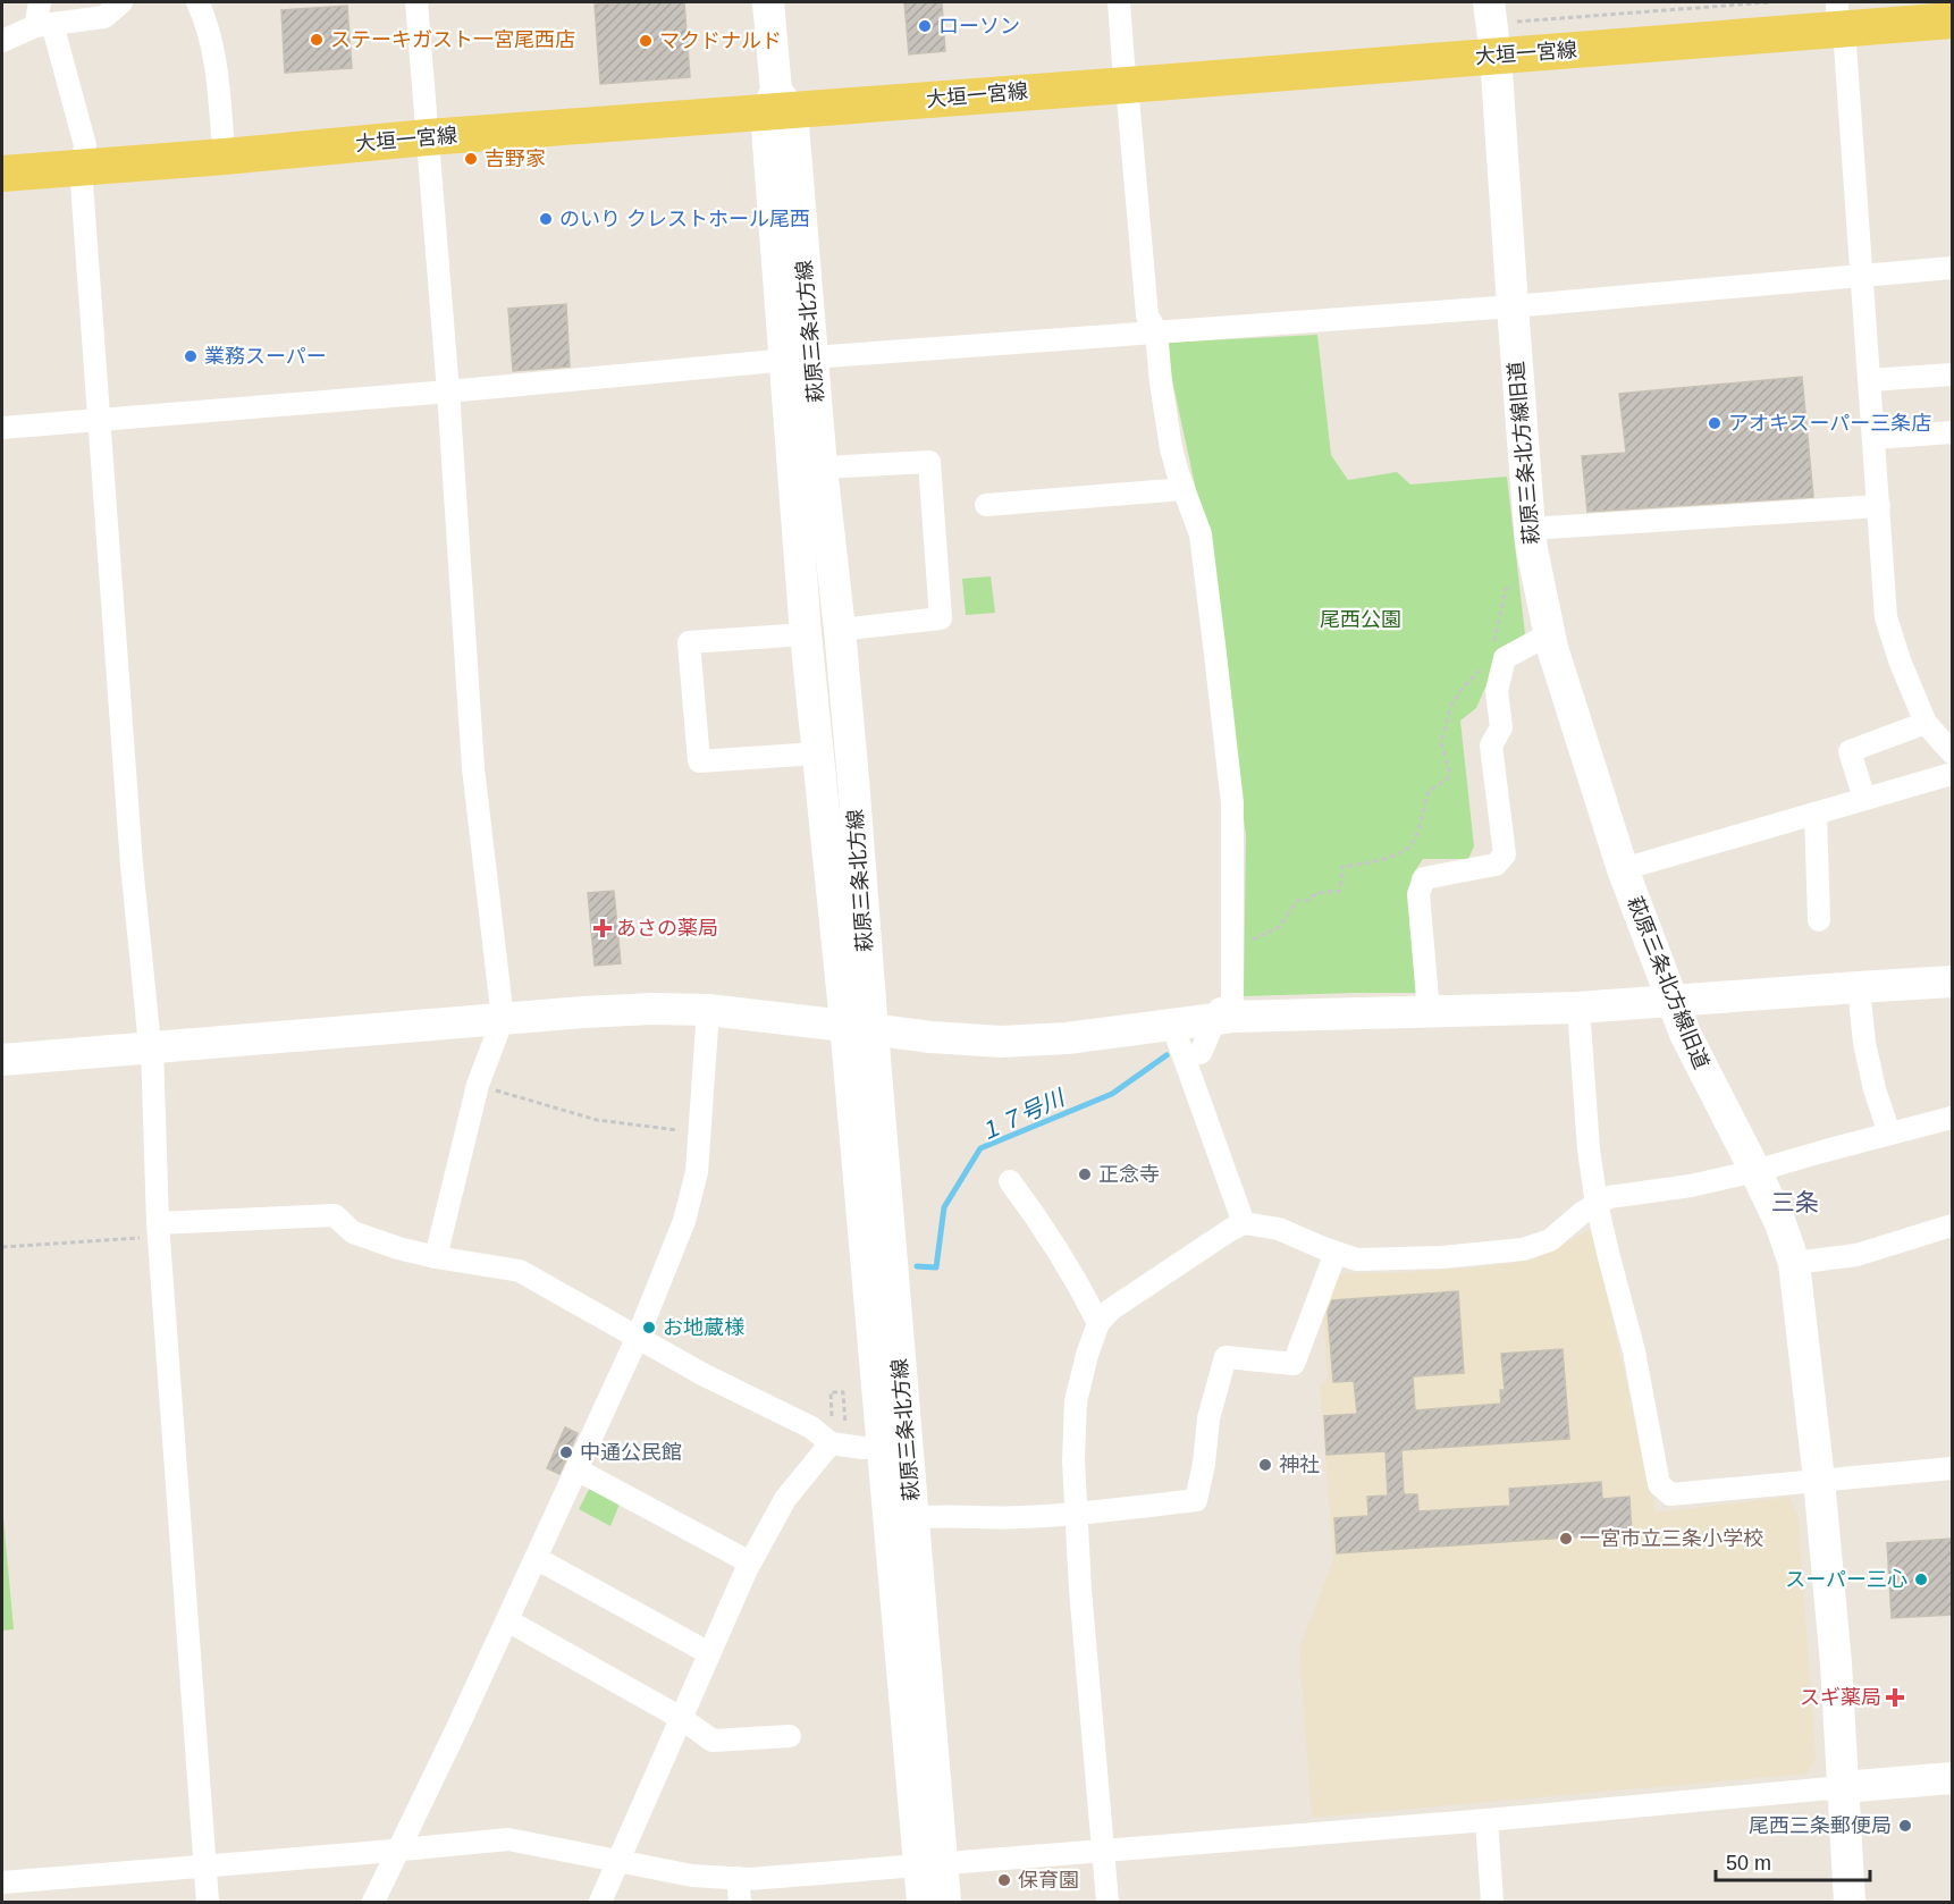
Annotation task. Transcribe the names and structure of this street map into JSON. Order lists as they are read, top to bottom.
{
  "streets": {
    "main road": ["大垣一宮線"],
    "street": ["萩原三条北方線", "萩原三条北方線旧道"]
  },
  "crossings": [
    ["大垣一宮線", "萩原三条北方線"],
    ["大垣一宮線", "萩原三条北方線旧道"]
  ],
  "districts": ["三条"],
  "water": ["１７号川"],
  "parks": ["尾西公園"],
  "places": {
    "other": [
      "ローソン",
      "ステーキガスト一宮尾西店",
      "マクドナルド",
      "吉野家",
      "のいり クレストホール尾西",
      "業務スーパー",
      "アオキスーパー三条店",
      "正念寺",
      "お地蔵様",
      "中通公民館",
      "神社",
      "一宮市立三条小学校",
      "スーパー三心",
      "尾西三条郵便局",
      "保育園"
    ],
    "health": ["あさの薬局", "スギ薬局"]
  },
  "scale_bar": "50 m"
}
